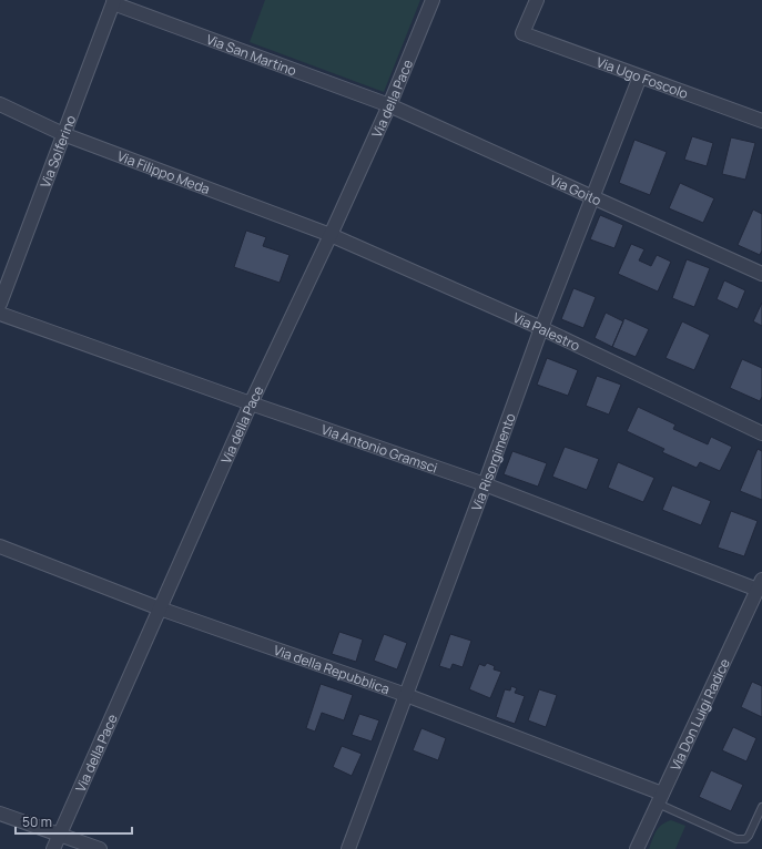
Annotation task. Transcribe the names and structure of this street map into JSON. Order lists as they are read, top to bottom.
{
  "streets": {
    "street": [
      "Via San Martino",
      "Via Ugo Foscolo",
      "Via della Pace",
      "Via Solferino",
      "Via Filippo Meda",
      "Via Goito",
      "Via Palestro",
      "Via Antonio Gramsci",
      "Via Risorgimento",
      "Via della Repubblica",
      "Via Don Luigi Radice"
    ]
  },
  "crossings": [
    ["Via San Martino", "Via della Pace"],
    ["Via San Martino", "Via Solferino"],
    ["Via San Martino", "Via Goito"],
    ["Via Ugo Foscolo", "Via Risorgimento"],
    ["Via della Pace", "Via Filippo Meda"],
    ["Via della Pace", "Via Goito"],
    ["Via della Pace", "Via Palestro"],
    ["Via della Pace", "Via Antonio Gramsci"],
    ["Via della Pace", "Via della Repubblica"],
    ["Via Solferino", "Via Filippo Meda"],
    ["Via Filippo Meda", "Via Palestro"],
    ["Via Goito", "Via Risorgimento"],
    ["Via Palestro", "Via Risorgimento"],
    ["Via Antonio Gramsci", "Via Risorgimento"],
    ["Via Antonio Gramsci", "Via Don Luigi Radice"],
    ["Via Risorgimento", "Via della Repubblica"],
    ["Via della Repubblica", "Via Don Luigi Radice"]
  ],
  "scale_bar": "50 m"
}
